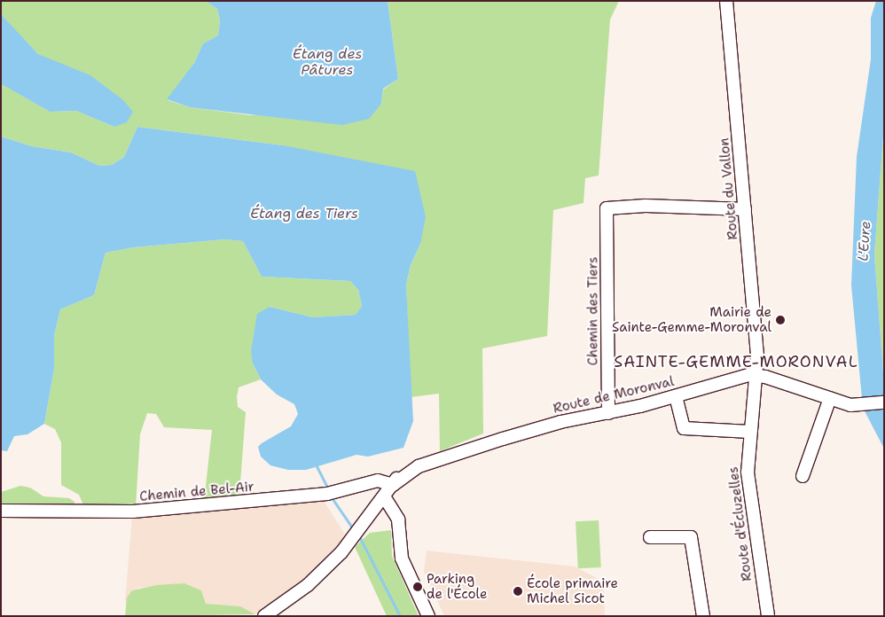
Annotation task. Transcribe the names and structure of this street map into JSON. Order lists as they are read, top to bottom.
{
  "streets": {
    "street": [
      "Route du Vallon",
      "Chemin des Tiers",
      "Route de Moronval",
      "Chemin de Bel-Air",
      "Route d'Écluzelles"
    ]
  },
  "crossings": [
    ["Route du Vallon", "Chemin des Tiers"],
    ["Route du Vallon", "Route de Moronval"],
    ["Route du Vallon", "Route d'Écluzelles"],
    ["Chemin des Tiers", "Route de Moronval"],
    ["Route de Moronval", "Chemin de Bel-Air"],
    ["Route de Moronval", "Route d'Écluzelles"]
  ],
  "districts": ["SAINTE-GEMME-MORONVAL"],
  "water": ["Étang des Pâtures", "Étang des Tiers", "L'Eure"],
  "places": ["Mairie de Sainte-Gemme-Moronval", "Parking de l'École", "École primaire Michel Sicot"]
}
